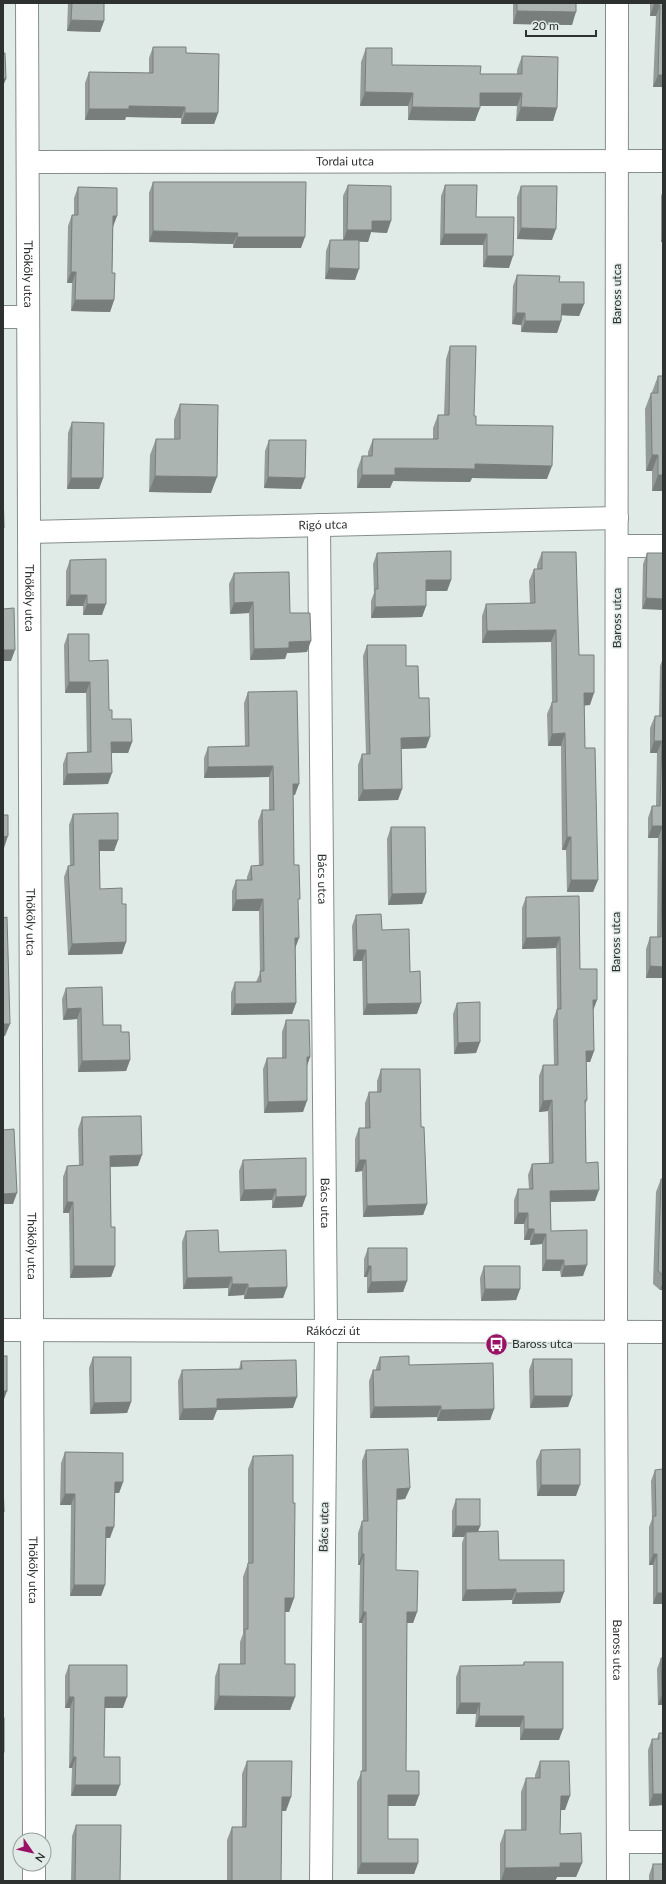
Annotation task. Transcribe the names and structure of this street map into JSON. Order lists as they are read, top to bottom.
{
  "streets": {
    "street": [
      "Tordai utca",
      "Thököly utca",
      "Baross utca",
      "Rigó utca",
      "Bács utca",
      "Rákóczi út"
    ]
  },
  "crossings": [
    ["Tordai utca", "Thököly utca"],
    ["Tordai utca", "Baross utca"],
    ["Thököly utca", "Rigó utca"],
    ["Thököly utca", "Rákóczi út"],
    ["Baross utca", "Rigó utca"],
    ["Baross utca", "Rákóczi út"],
    ["Rigó utca", "Bács utca"],
    ["Bács utca", "Rákóczi út"]
  ],
  "places": {
    "bus stop": ["Baross utca"]
  },
  "scale_bar": "20 m",
  "north": "bottom right"
}
